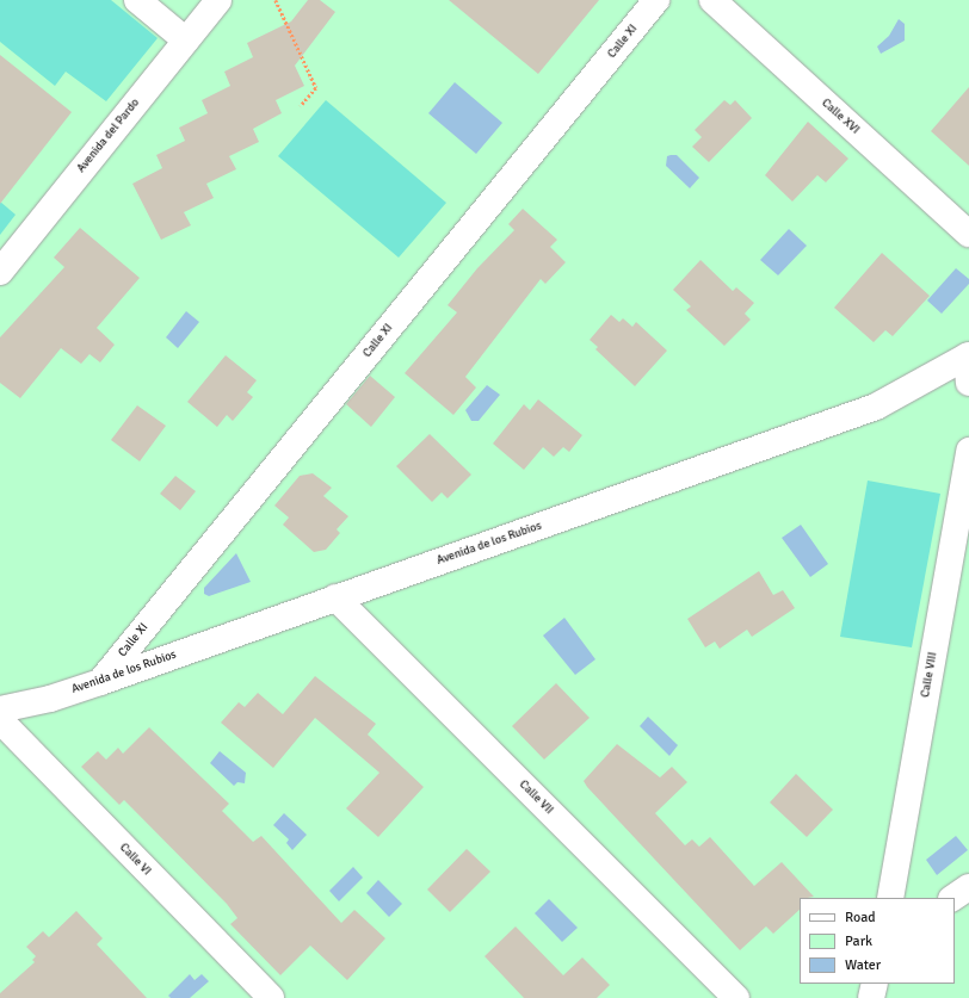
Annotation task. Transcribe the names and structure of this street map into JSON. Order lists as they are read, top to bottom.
{
  "streets": {
    "street": [
      "Calle XI",
      "Calle XVI",
      "Avenida del Pardo",
      "Avenida de los Rubios",
      "Calle VIII",
      "Calle VII",
      "Calle VI"
    ]
  },
  "crossings": [
    ["Calle XI", "Avenida de los Rubios"],
    ["Avenida de los Rubios", "Calle VII"]
  ],
  "legend": ["Road", "Park", "Water"]
}
